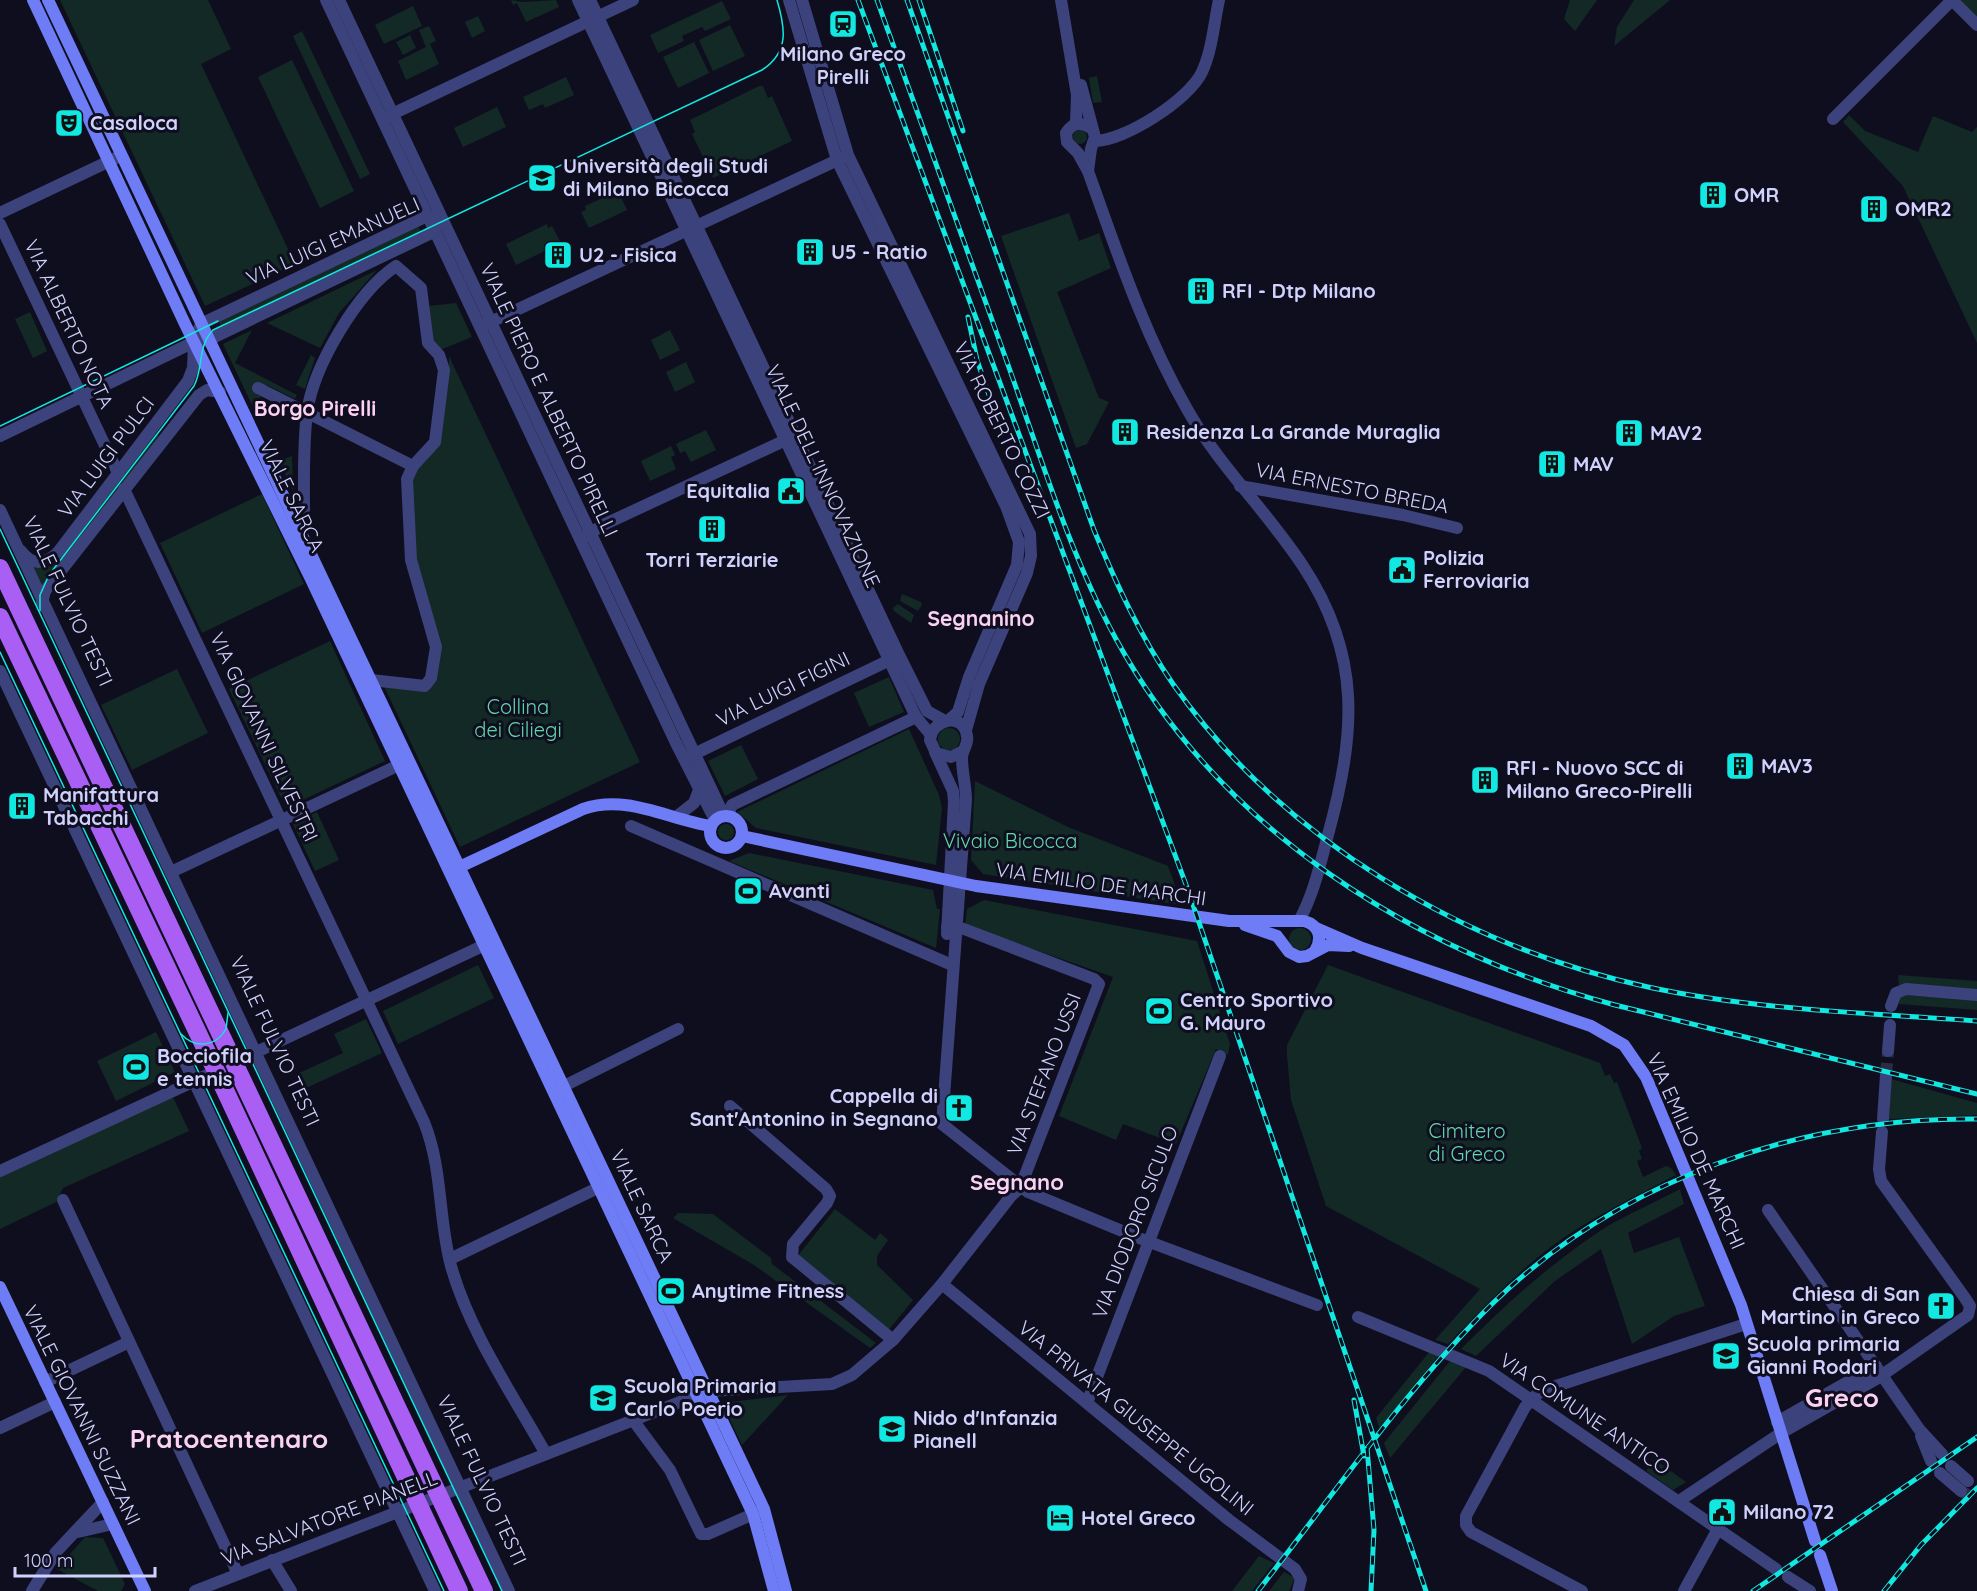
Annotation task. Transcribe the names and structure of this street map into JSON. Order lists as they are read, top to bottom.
{
  "streets": {
    "street": [
      "VIA LUIGI EMANUELI",
      "VIA ALBERTO NOTA",
      "VIALE PIERO E ALBERTO PIRELLI",
      "VIA ROBERTO COZZI",
      "VIA LUIGI PULCI",
      "VIALE DELL'INNOVAZIONE",
      "VIA ERNESTO BREDA",
      "VIALE SARCA",
      "VIALE FULVIO TESTI",
      "VIA LUIGI FIGINI",
      "VIA GIOVANNI SILVESTRI",
      "VIA EMILIO DE MARCHI",
      "VIA STEFANO USSI",
      "VIA DIODORO SICULO",
      "VIA COMUNE ANTICO",
      "VIALE GIOVANNI SUZZANI",
      "VIA PRIVATA GIUSEPPE UGOLINI",
      "VIA SALVATORE PIANELL"
    ]
  },
  "crossings": [
    ["VIA LUIGI EMANUELI", "VIA ALBERTO NOTA"],
    ["VIA LUIGI EMANUELI", "VIALE PIERO E ALBERTO PIRELLI"],
    ["VIA LUIGI EMANUELI", "VIA LUIGI PULCI"],
    ["VIA LUIGI EMANUELI", "VIALE SARCA"],
    ["VIA ALBERTO NOTA", "VIA LUIGI PULCI"],
    ["VIALE PIERO E ALBERTO PIRELLI", "VIA LUIGI FIGINI"],
    ["VIALE PIERO E ALBERTO PIRELLI", "VIA EMILIO DE MARCHI"],
    ["VIA ROBERTO COZZI", "VIALE DELL'INNOVAZIONE"],
    ["VIA ROBERTO COZZI", "VIA EMILIO DE MARCHI"],
    ["VIA ROBERTO COZZI", "VIA STEFANO USSI"],
    ["VIA ROBERTO COZZI", "VIA SALVATORE PIANELL"],
    ["VIA LUIGI PULCI", "VIALE SARCA"],
    ["VIA LUIGI PULCI", "VIALE FULVIO TESTI"],
    ["VIA LUIGI PULCI", "VIA GIOVANNI SILVESTRI"],
    ["VIALE DELL'INNOVAZIONE", "VIA LUIGI FIGINI"],
    ["VIA ERNESTO BREDA", "VIA EMILIO DE MARCHI"],
    ["VIALE SARCA", "VIA SALVATORE PIANELL"],
    ["VIALE FULVIO TESTI", "VIA SALVATORE PIANELL"],
    ["VIA GIOVANNI SILVESTRI", "VIA SALVATORE PIANELL"],
    ["VIA STEFANO USSI", "VIA SALVATORE PIANELL"],
    ["VIA DIODORO SICULO", "VIA PRIVATA GIUSEPPE UGOLINI"],
    ["VIA PRIVATA GIUSEPPE UGOLINI", "VIA SALVATORE PIANELL"]
  ],
  "districts": [
    "Borgo Pirelli",
    "Segnanino",
    "Segnano",
    "Greco",
    "Pratocentenaro"
  ],
  "parks": ["Collina dei Ciliegi", "Vivaio Bicocca", "Cimitero di Greco"],
  "places": {
    "station": ["Milano Greco Pirelli"],
    "theatre": ["Casaloca"],
    "school or university": [
      "Università degli Studi di Milano Bicocca",
      "Scuola primaria Gianni Rodari",
      "Scuola Primaria Carlo Poerio",
      "Nido d'Infanzia Pianell"
    ],
    "building": [
      "OMR",
      "OMR2",
      "U5 - Ratio",
      "U2 - Fisica",
      "RFI - Dtp Milano",
      "Residenza La Grande Muraglia",
      "MAV2",
      "MAV",
      "Torri Terziarie",
      "MAV3",
      "RFI - Nuovo SCC di Milano Greco-Pirelli",
      "Manifattura Tabacchi"
    ],
    "public building": ["Equitalia", "Polizia Ferroviaria", "Milano 72"],
    "sports": [
      "Avanti",
      "Centro Sportivo G. Mauro",
      "Bocciofila e tennis",
      "Anytime Fitness"
    ],
    "church": ["Cappella di Sant'Antonino in Segnano", "Chiesa di San Martino in Greco"],
    "hotel": ["Hotel Greco"]
  },
  "scale_bar": "100 m"
}
